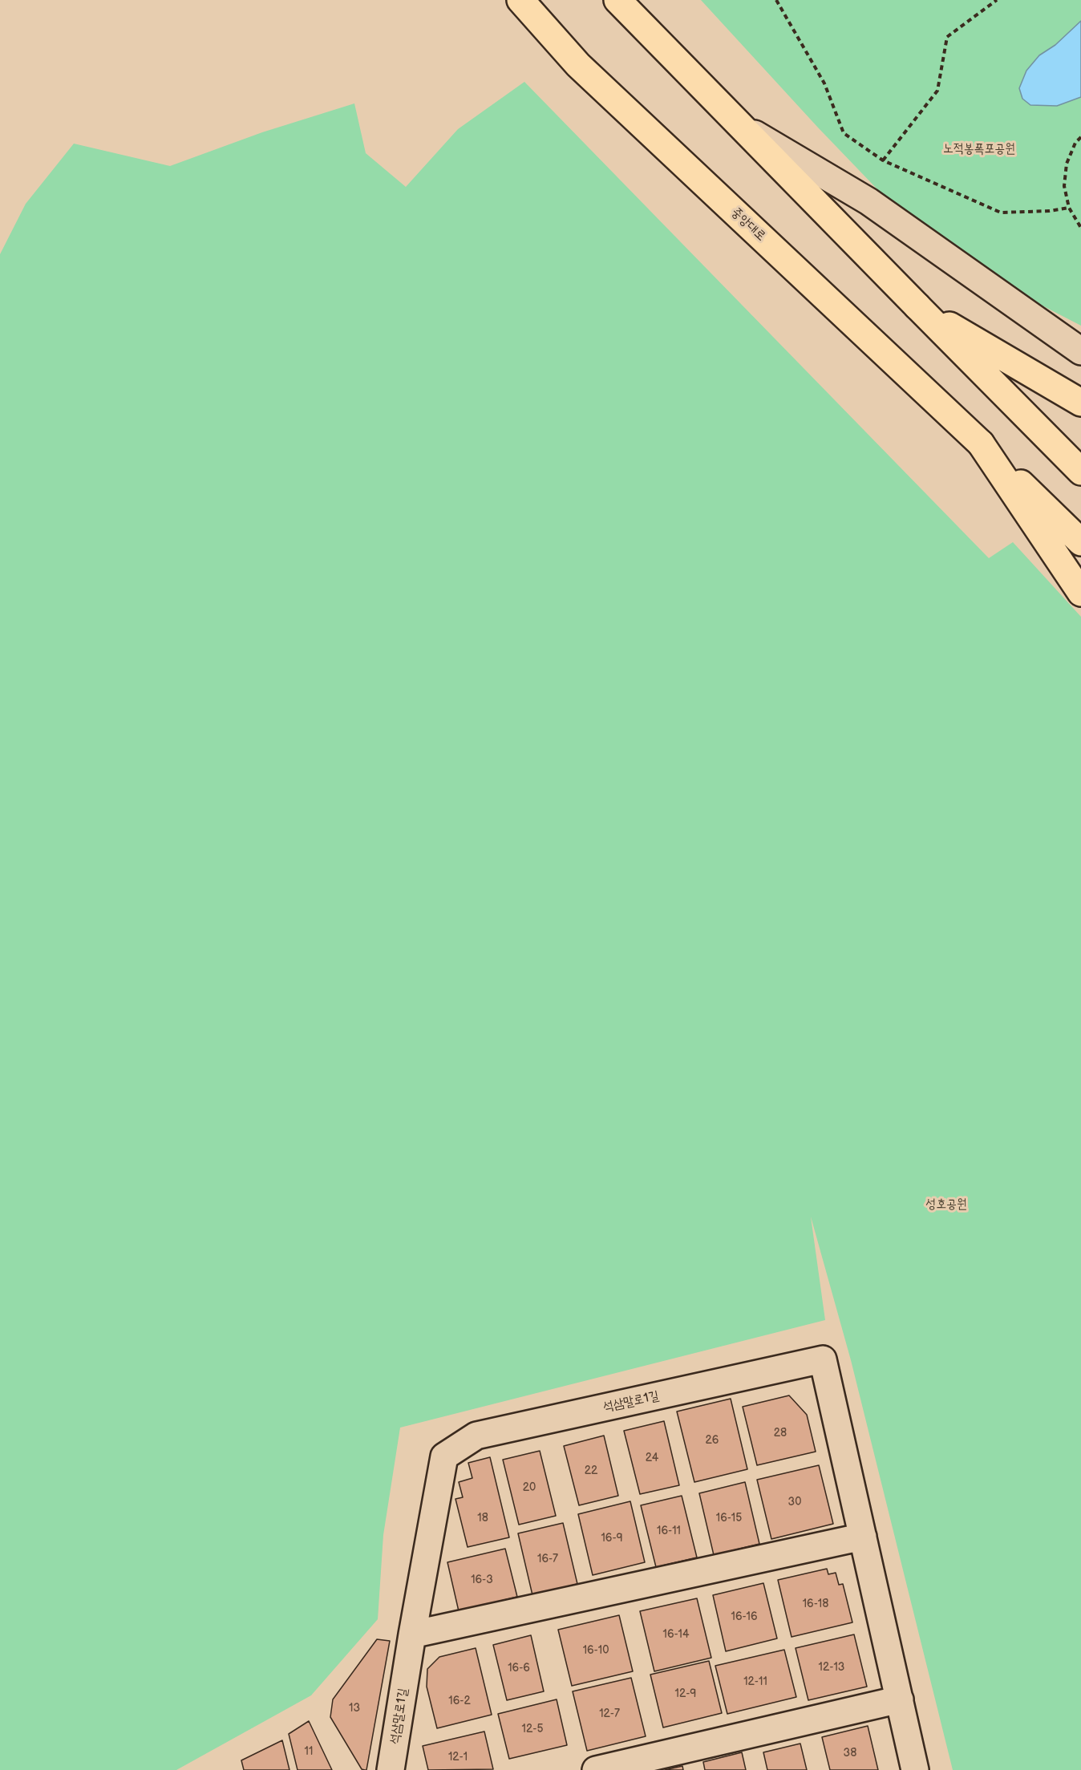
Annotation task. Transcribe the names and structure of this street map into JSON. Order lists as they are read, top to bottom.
{
  "streets": {
    "main road": ["중앙대로"],
    "street": ["석삼말로1길"]
  },
  "parks": ["노적봉폭포공원", "성호공원"],
  "house_numbers": [
    "28",
    "26",
    "24",
    "22",
    "20",
    "30",
    "18",
    "16-15",
    "16-11",
    "16-9",
    "16-7",
    "16-3",
    "16-18",
    "16-16",
    "16-14",
    "16-10",
    "12-13",
    "16-6",
    "12-11",
    "12-9",
    "16-2",
    "13",
    "12-7",
    "12-5",
    "11",
    "38",
    "12-1"
  ]
}
